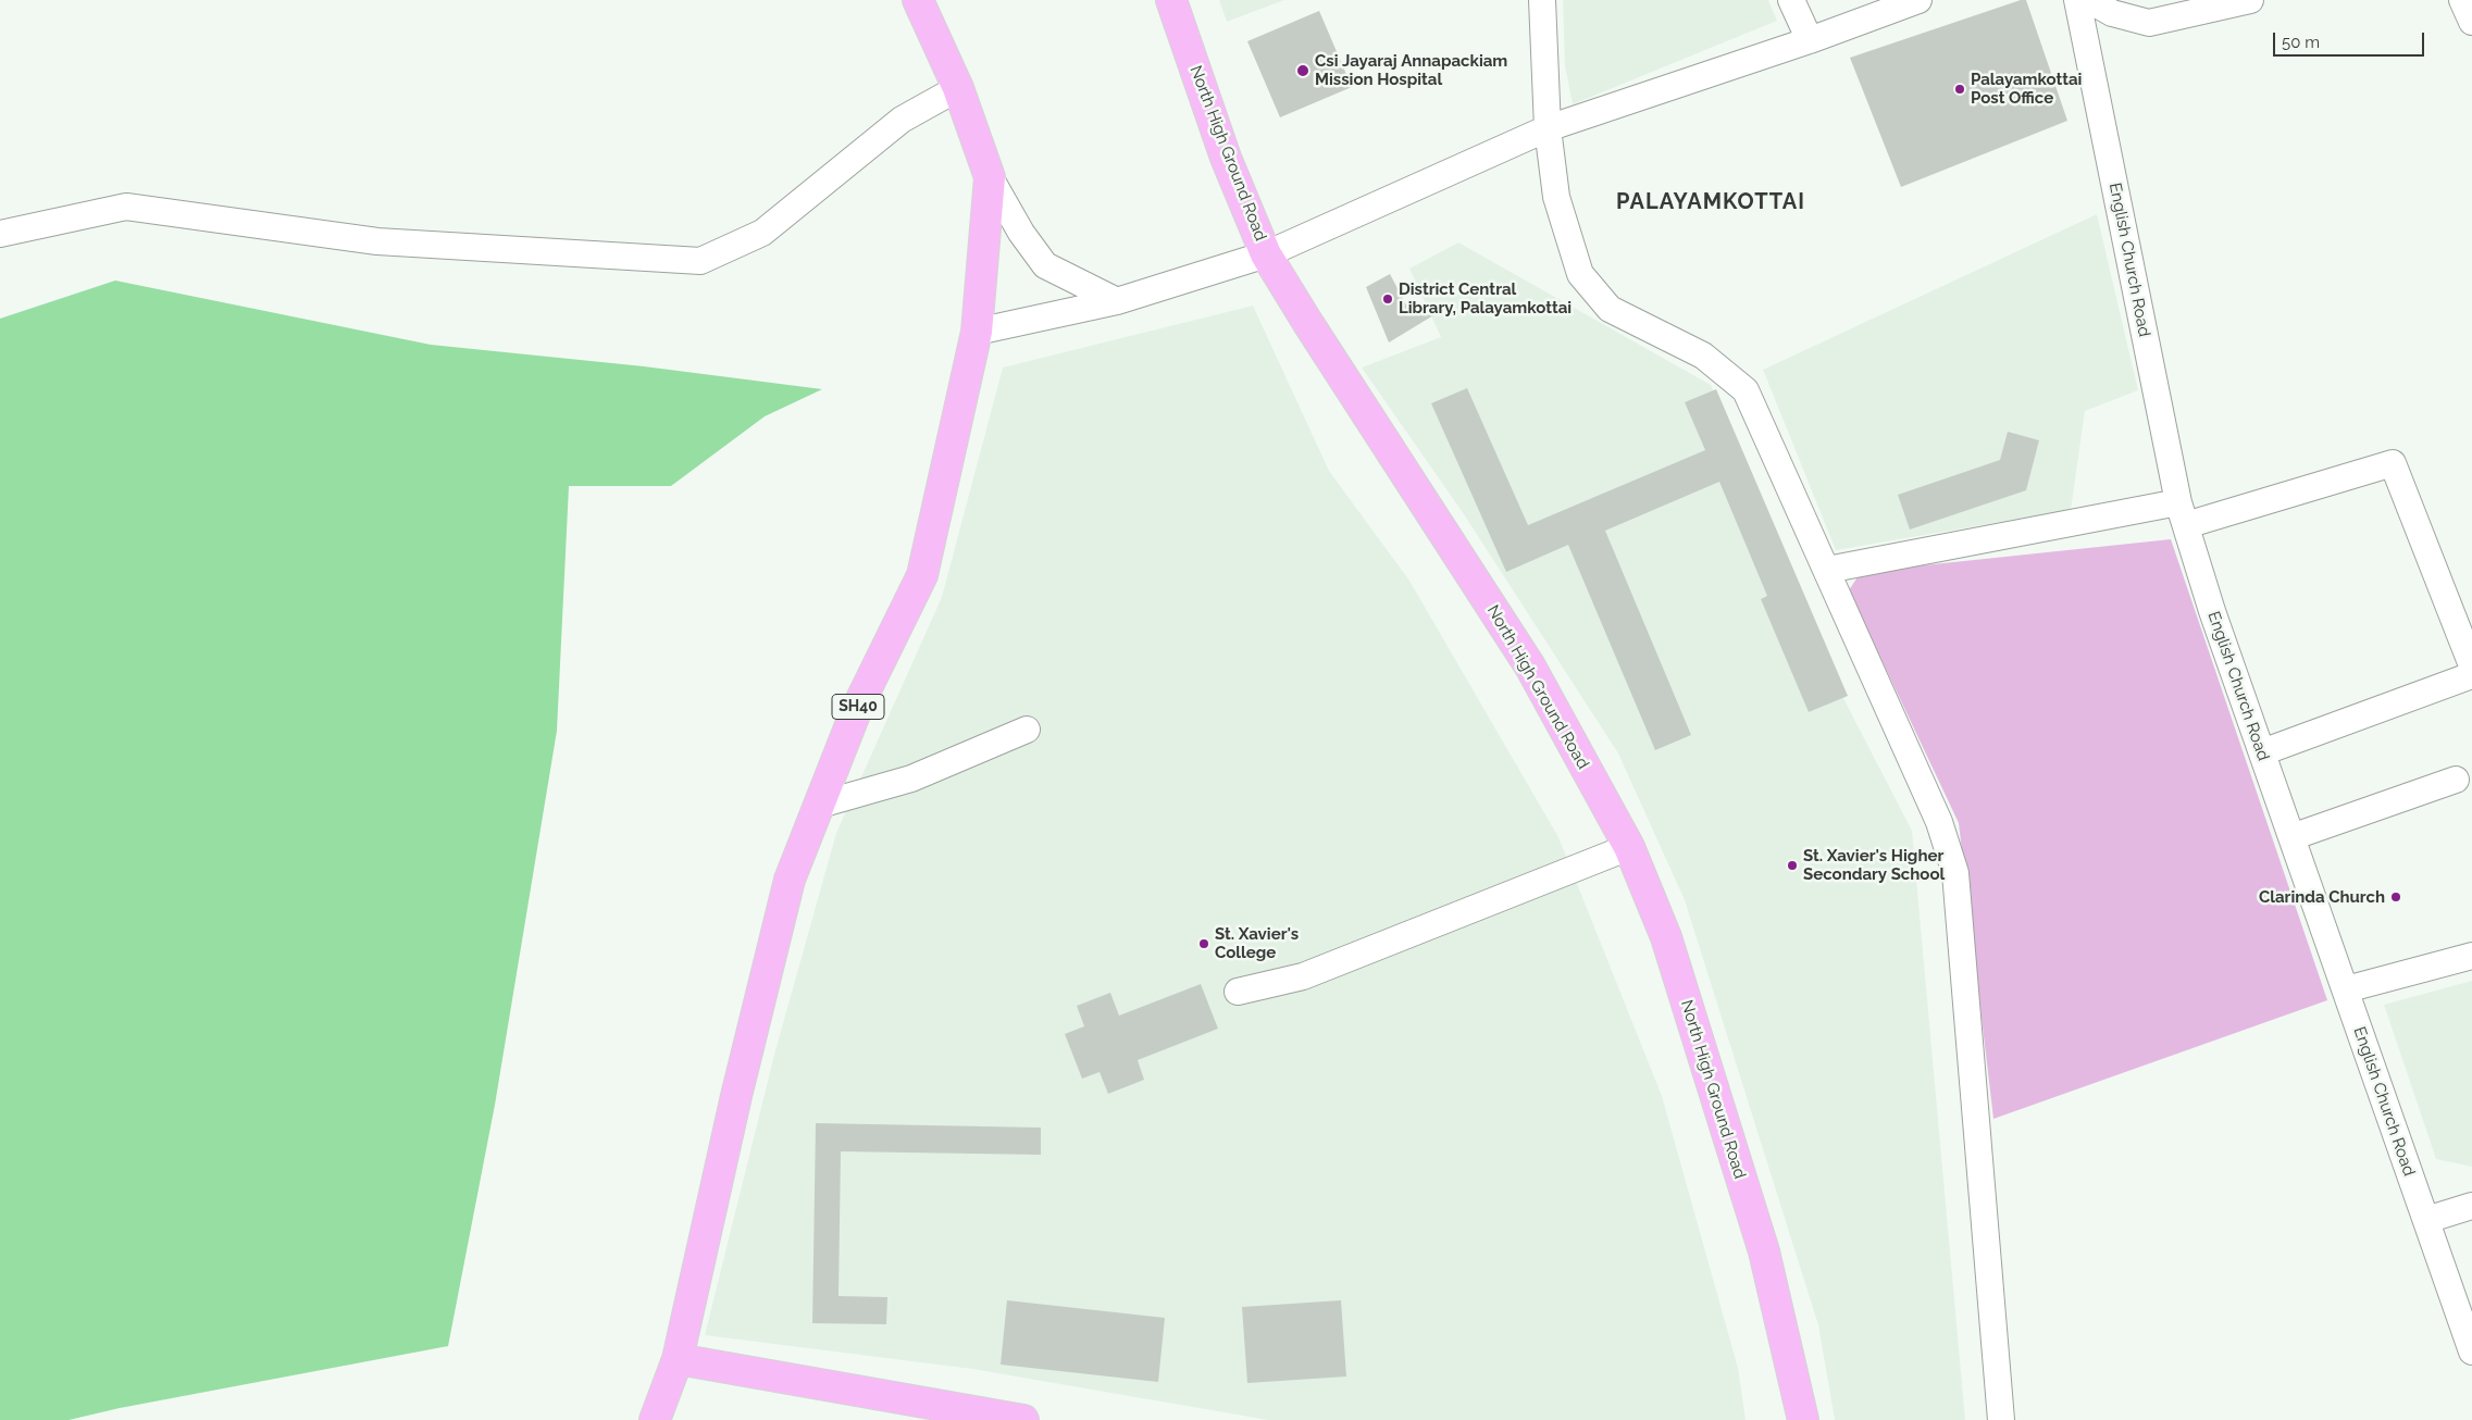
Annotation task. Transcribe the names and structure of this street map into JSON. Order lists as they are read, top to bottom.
{
  "streets": {
    "main road": ["North High Ground Road", "SH40"],
    "street": ["English Church Road"]
  },
  "districts": ["PALAYAMKOTTAI"],
  "places": [
    "Csi Jayaraj Annapackiam Mission Hospital",
    "Palayamkottai Post Office",
    "District Central Library, Palayamkottai",
    "St. Xavier's Higher Secondary School",
    "Clarinda Church",
    "St. Xavier's College"
  ],
  "scale_bar": "50 m"
}
